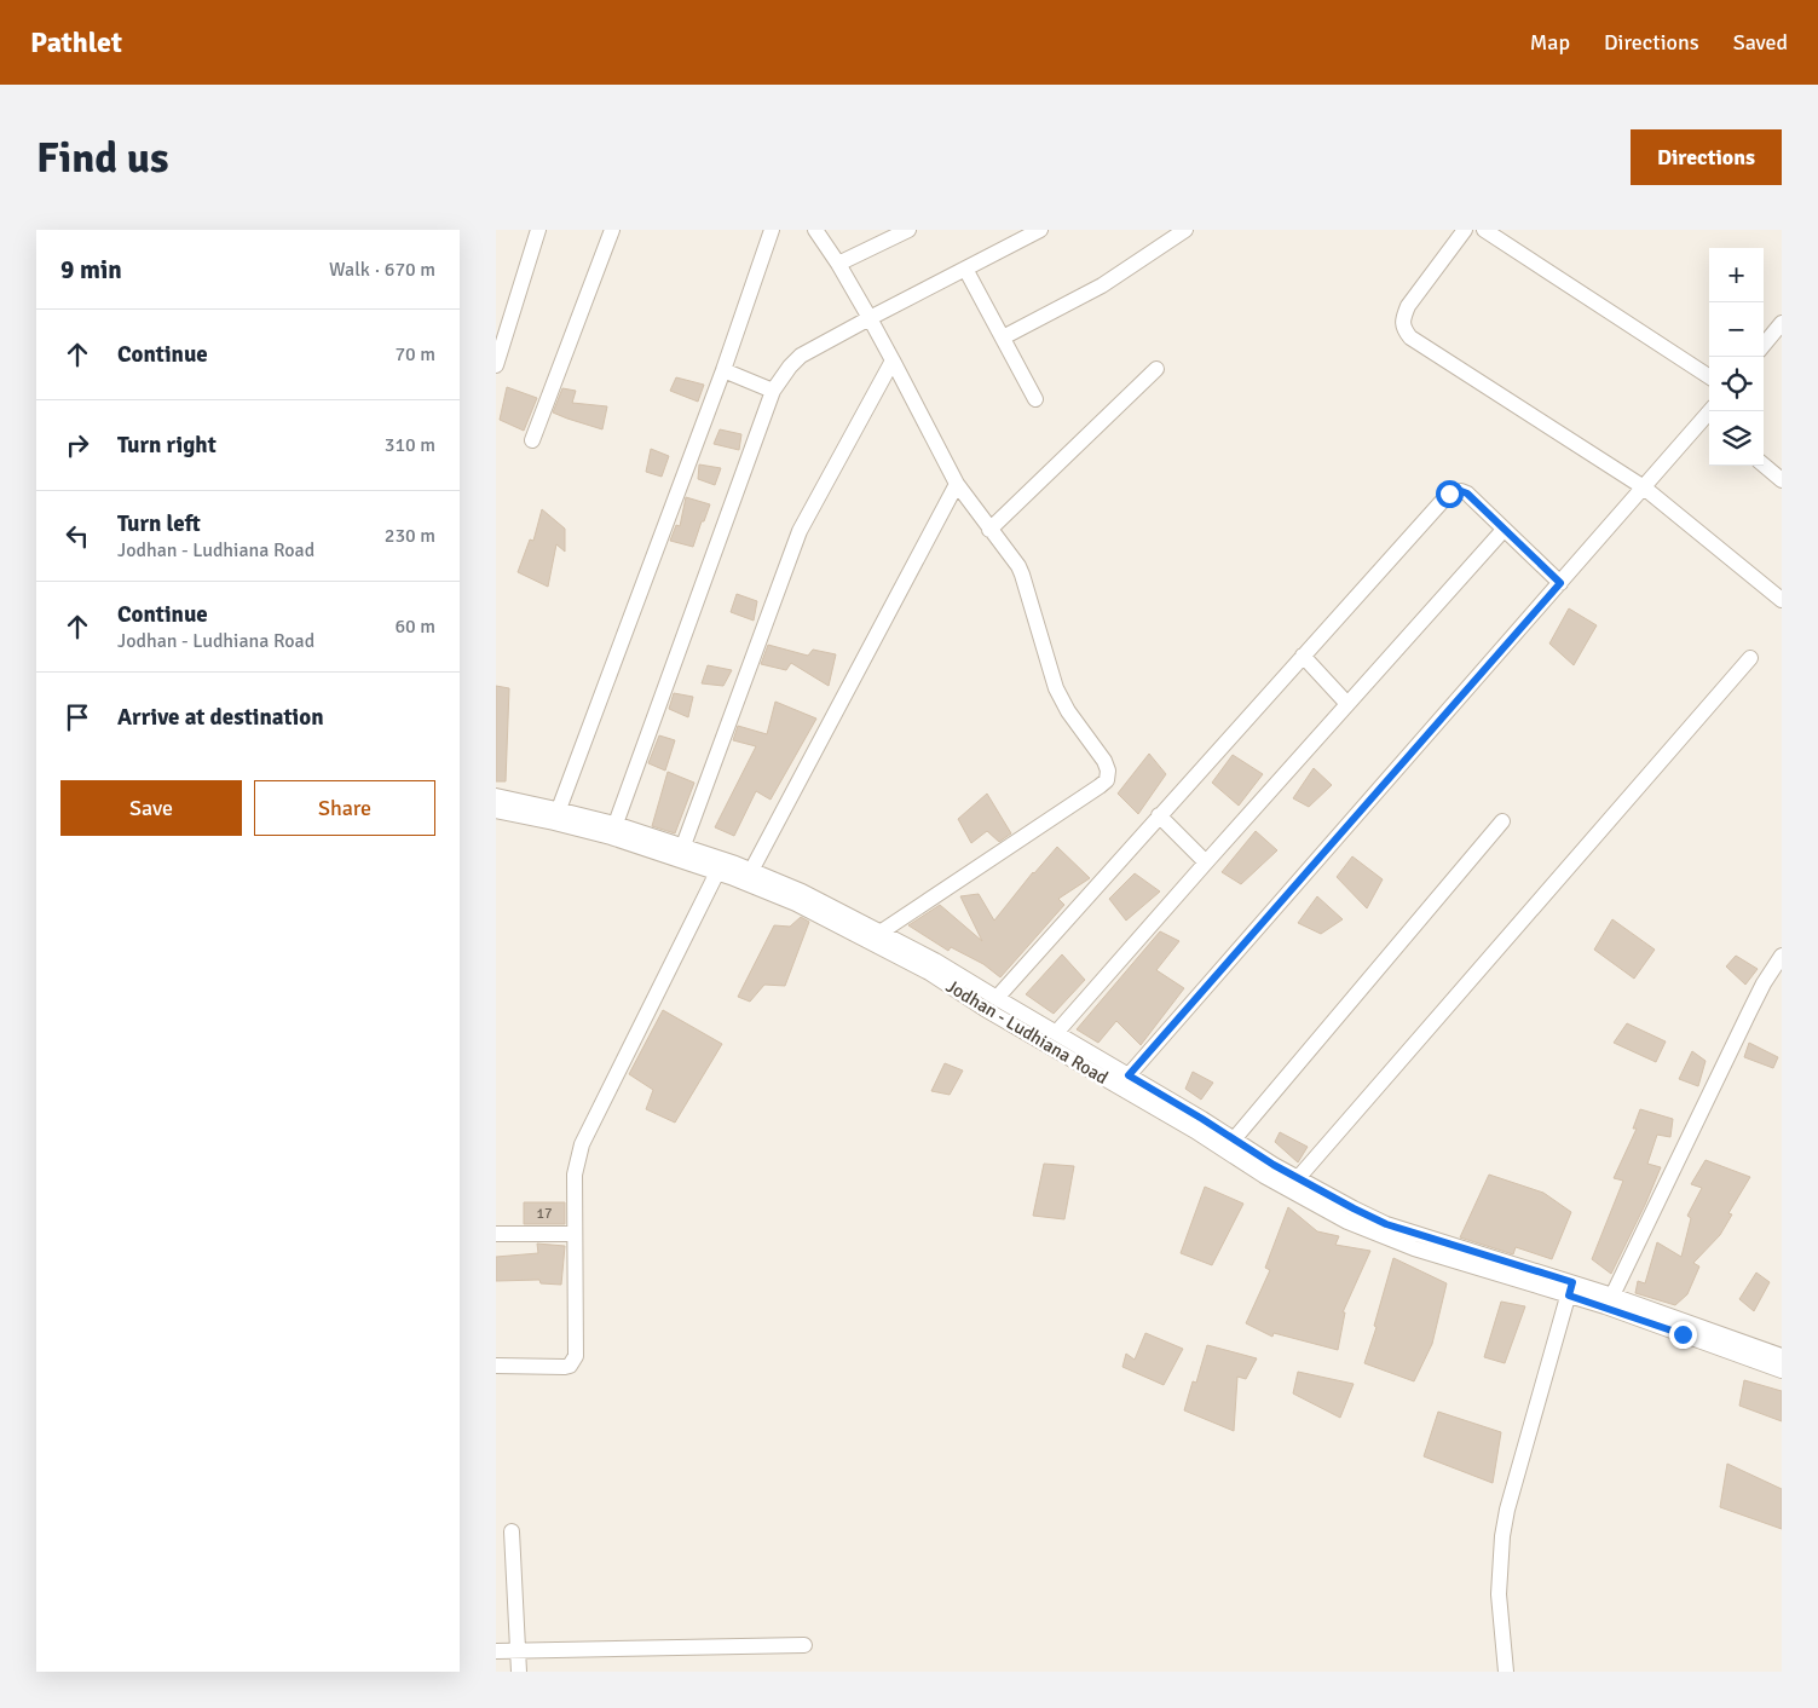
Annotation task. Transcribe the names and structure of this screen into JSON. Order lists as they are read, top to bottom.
{
  "streets": {
    "street": ["Jodhan - Ludhiana Road"]
  },
  "house_numbers": ["17"],
  "page": {
    "header": "Pathlet",
    "nav": ["Map", "Directions", "Saved"],
    "buttons": [
      "Directions",
      ["Save", "Share"]
    ],
    "title": "Find us",
    "heading": ["9 min", "Walk · 670 m"],
    "map_buttons": ["+", "−"],
    "list": [
      ["Continue", "70 m"],
      ["Turn right", "310 m"],
      ["Turn left", "Jodhan - Ludhiana Road", "230 m"],
      ["Continue", "Jodhan - Ludhiana Road", "60 m"],
      "Arrive at destination"
    ]
  }
}
